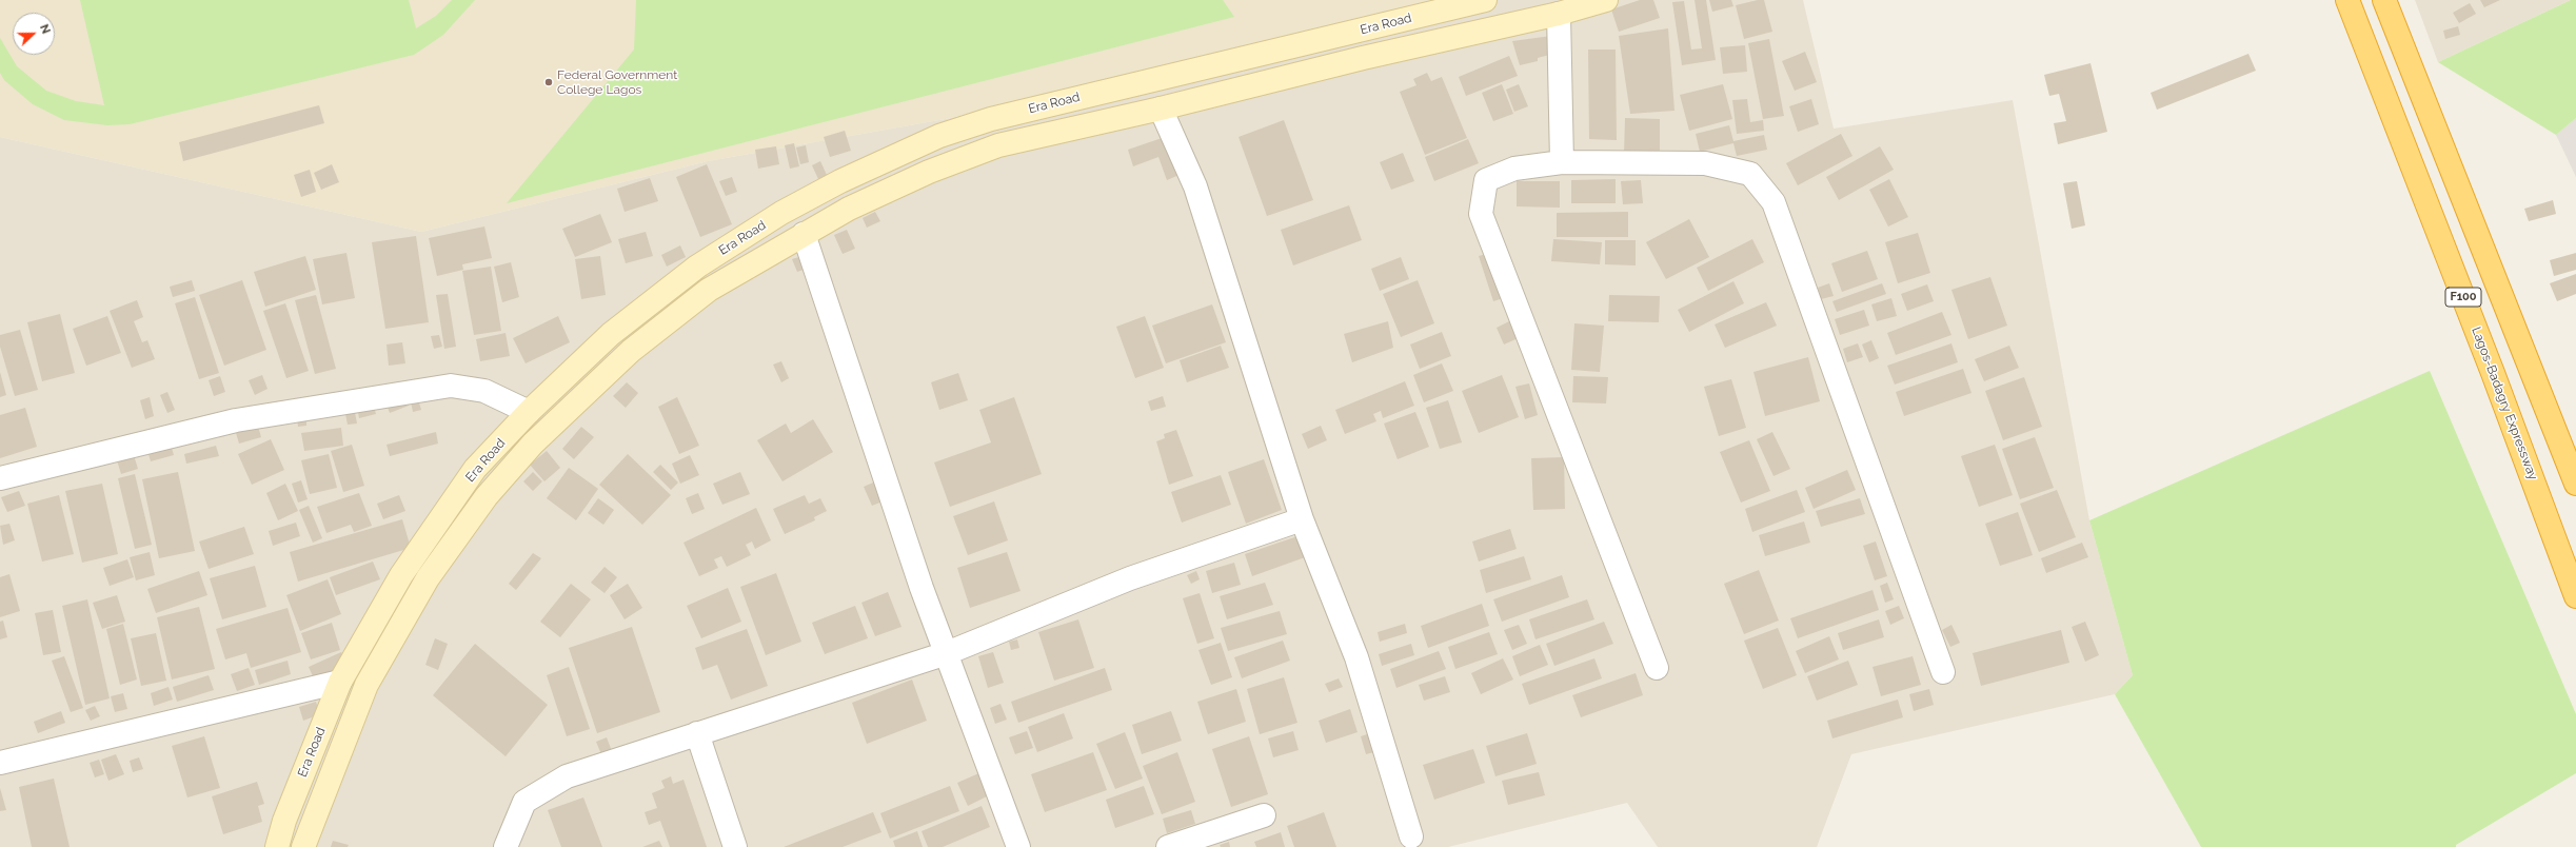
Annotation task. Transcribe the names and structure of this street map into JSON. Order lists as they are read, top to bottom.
{
  "streets": {
    "highway": ["F100", "Lagos-Badagry Expressway"],
    "main road": ["Era Road"]
  },
  "places": ["Federal Government College Lagos"],
  "north": "right"
}
